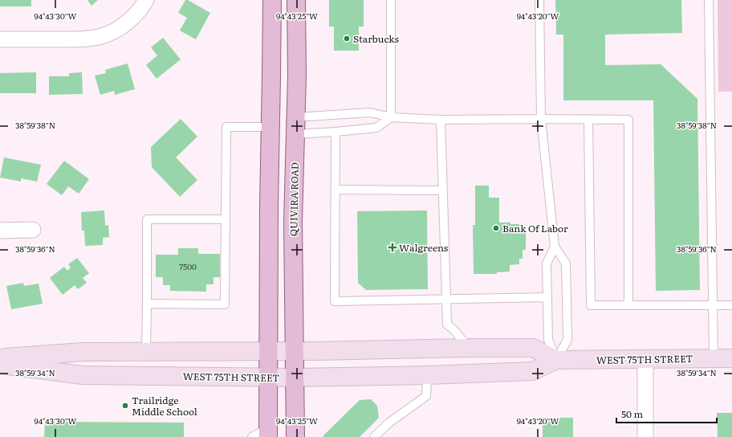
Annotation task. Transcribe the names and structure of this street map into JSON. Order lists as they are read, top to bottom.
{
  "streets": {
    "main road": ["QUIVIRA ROAD", "WEST 75TH STREET"]
  },
  "crossings": [
    ["QUIVIRA ROAD", "WEST 75TH STREET"]
  ],
  "places": {
    "other": ["Starbucks", "Bank Of Labor", "Trailridge Middle School"],
    "health": ["Walgreens"]
  },
  "house_numbers": ["7500"],
  "scale_bar": "50 m",
  "coordinates": [
    "94°43'30\"W",
    "94°43'25\"W",
    "94°43'20\"W",
    "38°59'38\"N",
    "38°59'36\"N",
    "38°59'34\"N"
  ]
}
